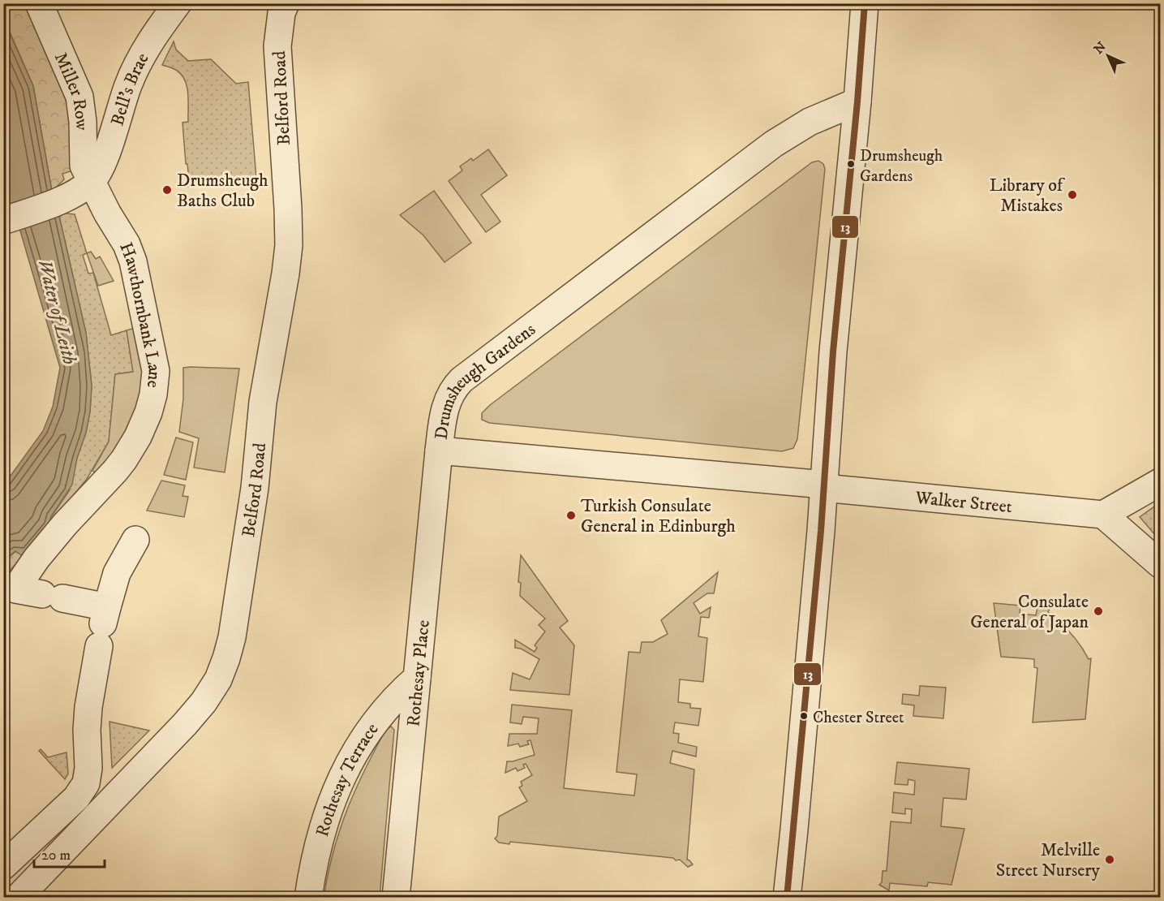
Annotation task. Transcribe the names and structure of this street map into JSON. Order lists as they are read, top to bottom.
{
  "streets": {
    "street": [
      "Bell's Brae",
      "Miller Row",
      "Belford Road",
      "Hawthornbank Lane",
      "Drumsheugh Gardens",
      "Walker Street",
      "Rothesay Place",
      "Rothesay Terrace"
    ]
  },
  "crossings": [
    ["Bell's Brae", "Miller Row"],
    ["Bell's Brae", "Hawthornbank Lane"],
    ["Miller Row", "Hawthornbank Lane"],
    ["Drumsheugh Gardens", "Walker Street"],
    ["Drumsheugh Gardens", "Rothesay Place"],
    ["Rothesay Place", "Rothesay Terrace"]
  ],
  "water": ["Water of Leith"],
  "places": [
    "Drumsheugh Gardens",
    "Drumsheugh Baths Club",
    "Library of Mistakes",
    "Turkish Consulate General in Edinburgh",
    "Consulate General of Japan",
    "Chester Street",
    "Melville Street Nursery"
  ],
  "lines": ["transit line 13"],
  "scale_bar": "20 m",
  "north": "top left"
}
